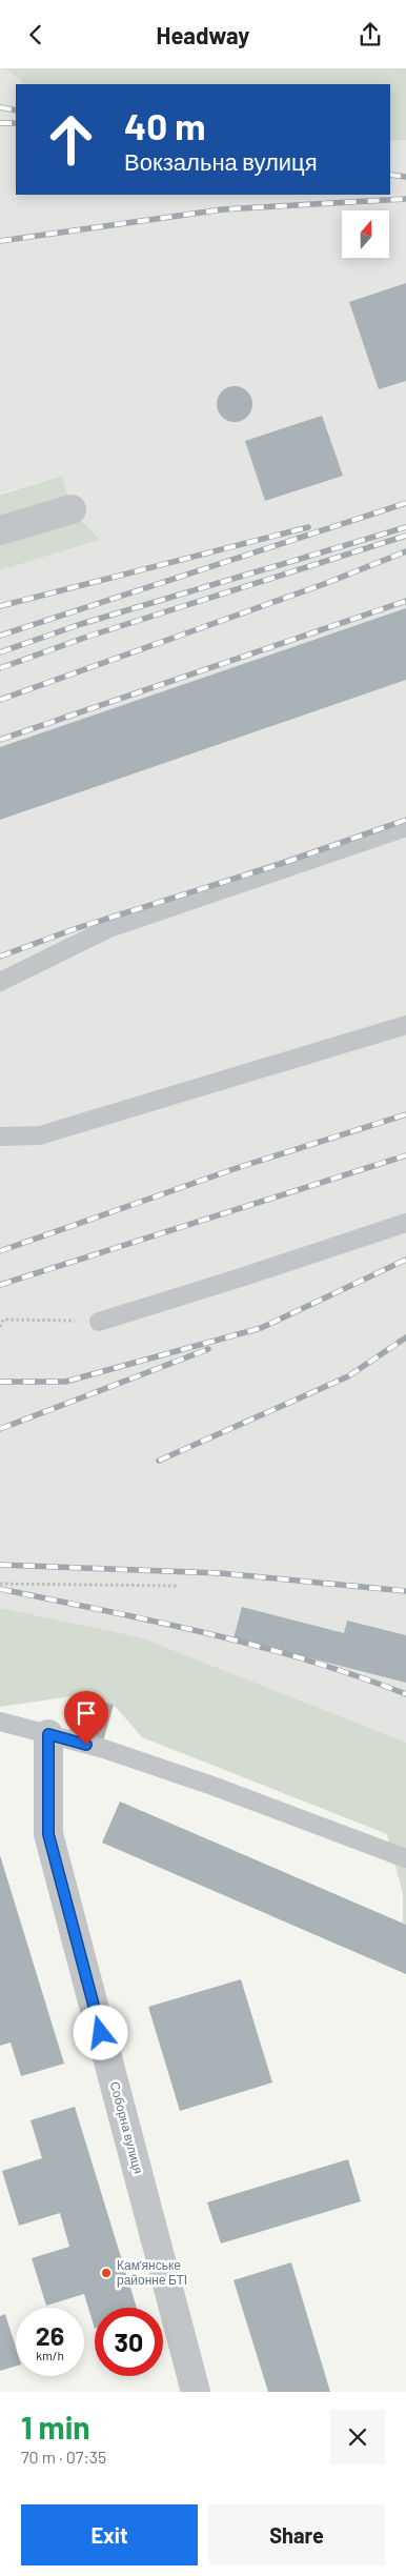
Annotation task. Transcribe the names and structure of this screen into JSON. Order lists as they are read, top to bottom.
{
  "streets": {
    "street": ["Соборна вулиця"]
  },
  "places": ["Камʼянське районне БТІ"],
  "north": "top",
  "page": {
    "header": "Headway",
    "turn": ["40 m", "Вокзальна вулиця"],
    "speed": "26 km/h",
    "limit": "30",
    "heading": ["1 min", "70 m · 07:35"],
    "buttons": ["Exit", "Share"]
  }
}
